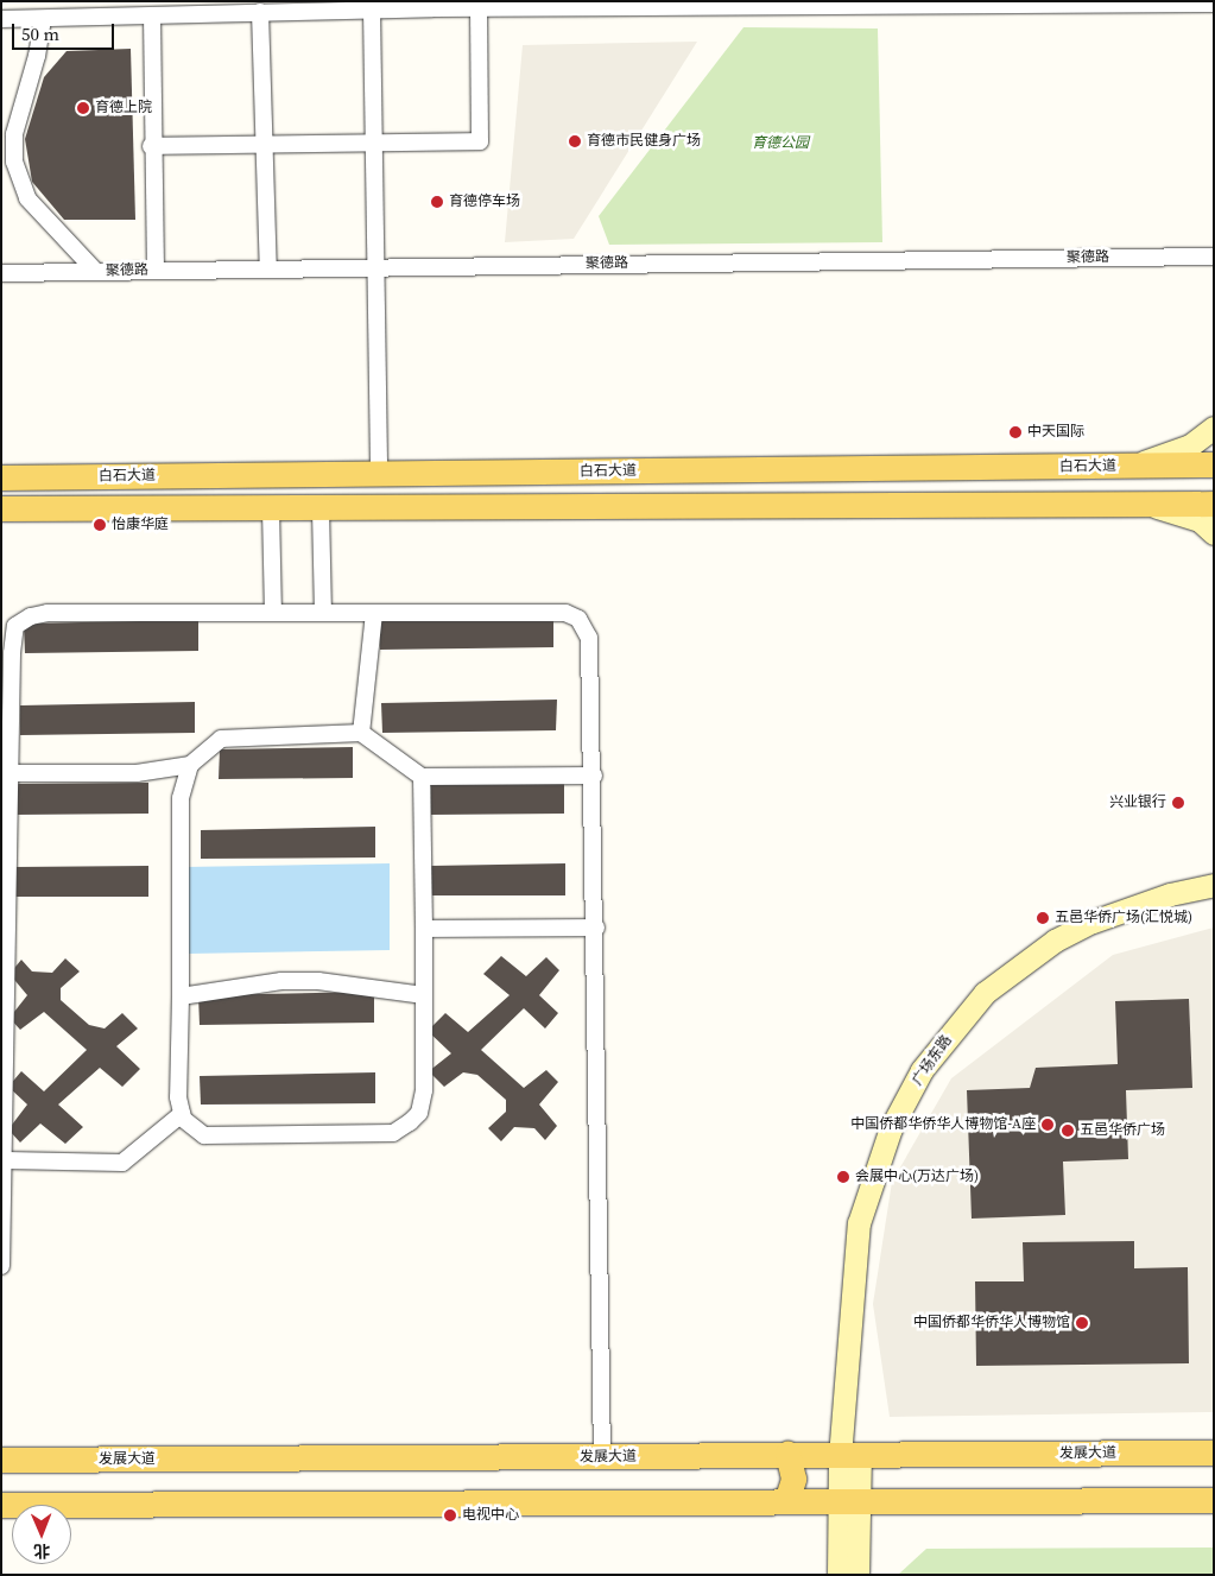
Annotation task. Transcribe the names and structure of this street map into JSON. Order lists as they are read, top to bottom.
{
  "streets": {
    "main road": ["白石大道", "广场东路", "发展大道"],
    "street": ["聚德路"]
  },
  "crossings": [
    ["广场东路", "发展大道"]
  ],
  "parks": ["育德公园"],
  "places": [
    "育德上院",
    "育德市民健身广场",
    "育德停车场",
    "中天国际",
    "怡康华庭",
    "兴业银行",
    "五邑华侨广场(汇悦城)",
    "中国侨都华侨华人博物馆-A座",
    "五邑华侨广场",
    "会展中心(万达广场)",
    "中国侨都华侨华人博物馆",
    "电视中心"
  ],
  "scale_bar": "50 m",
  "north": "bottom"
}
